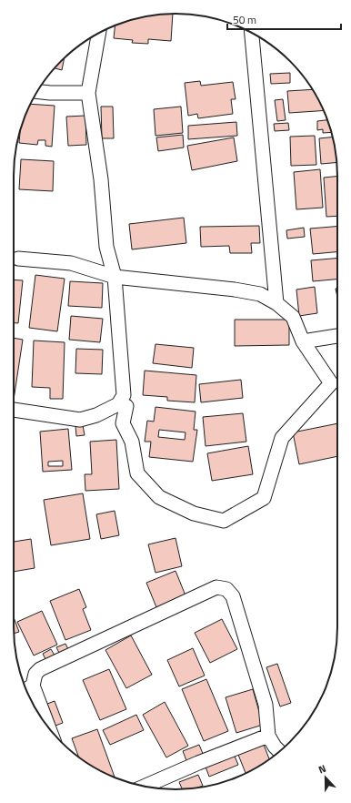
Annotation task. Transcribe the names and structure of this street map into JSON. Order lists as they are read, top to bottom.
{
  "scale_bar": "50 m",
  "north": "top"
}
